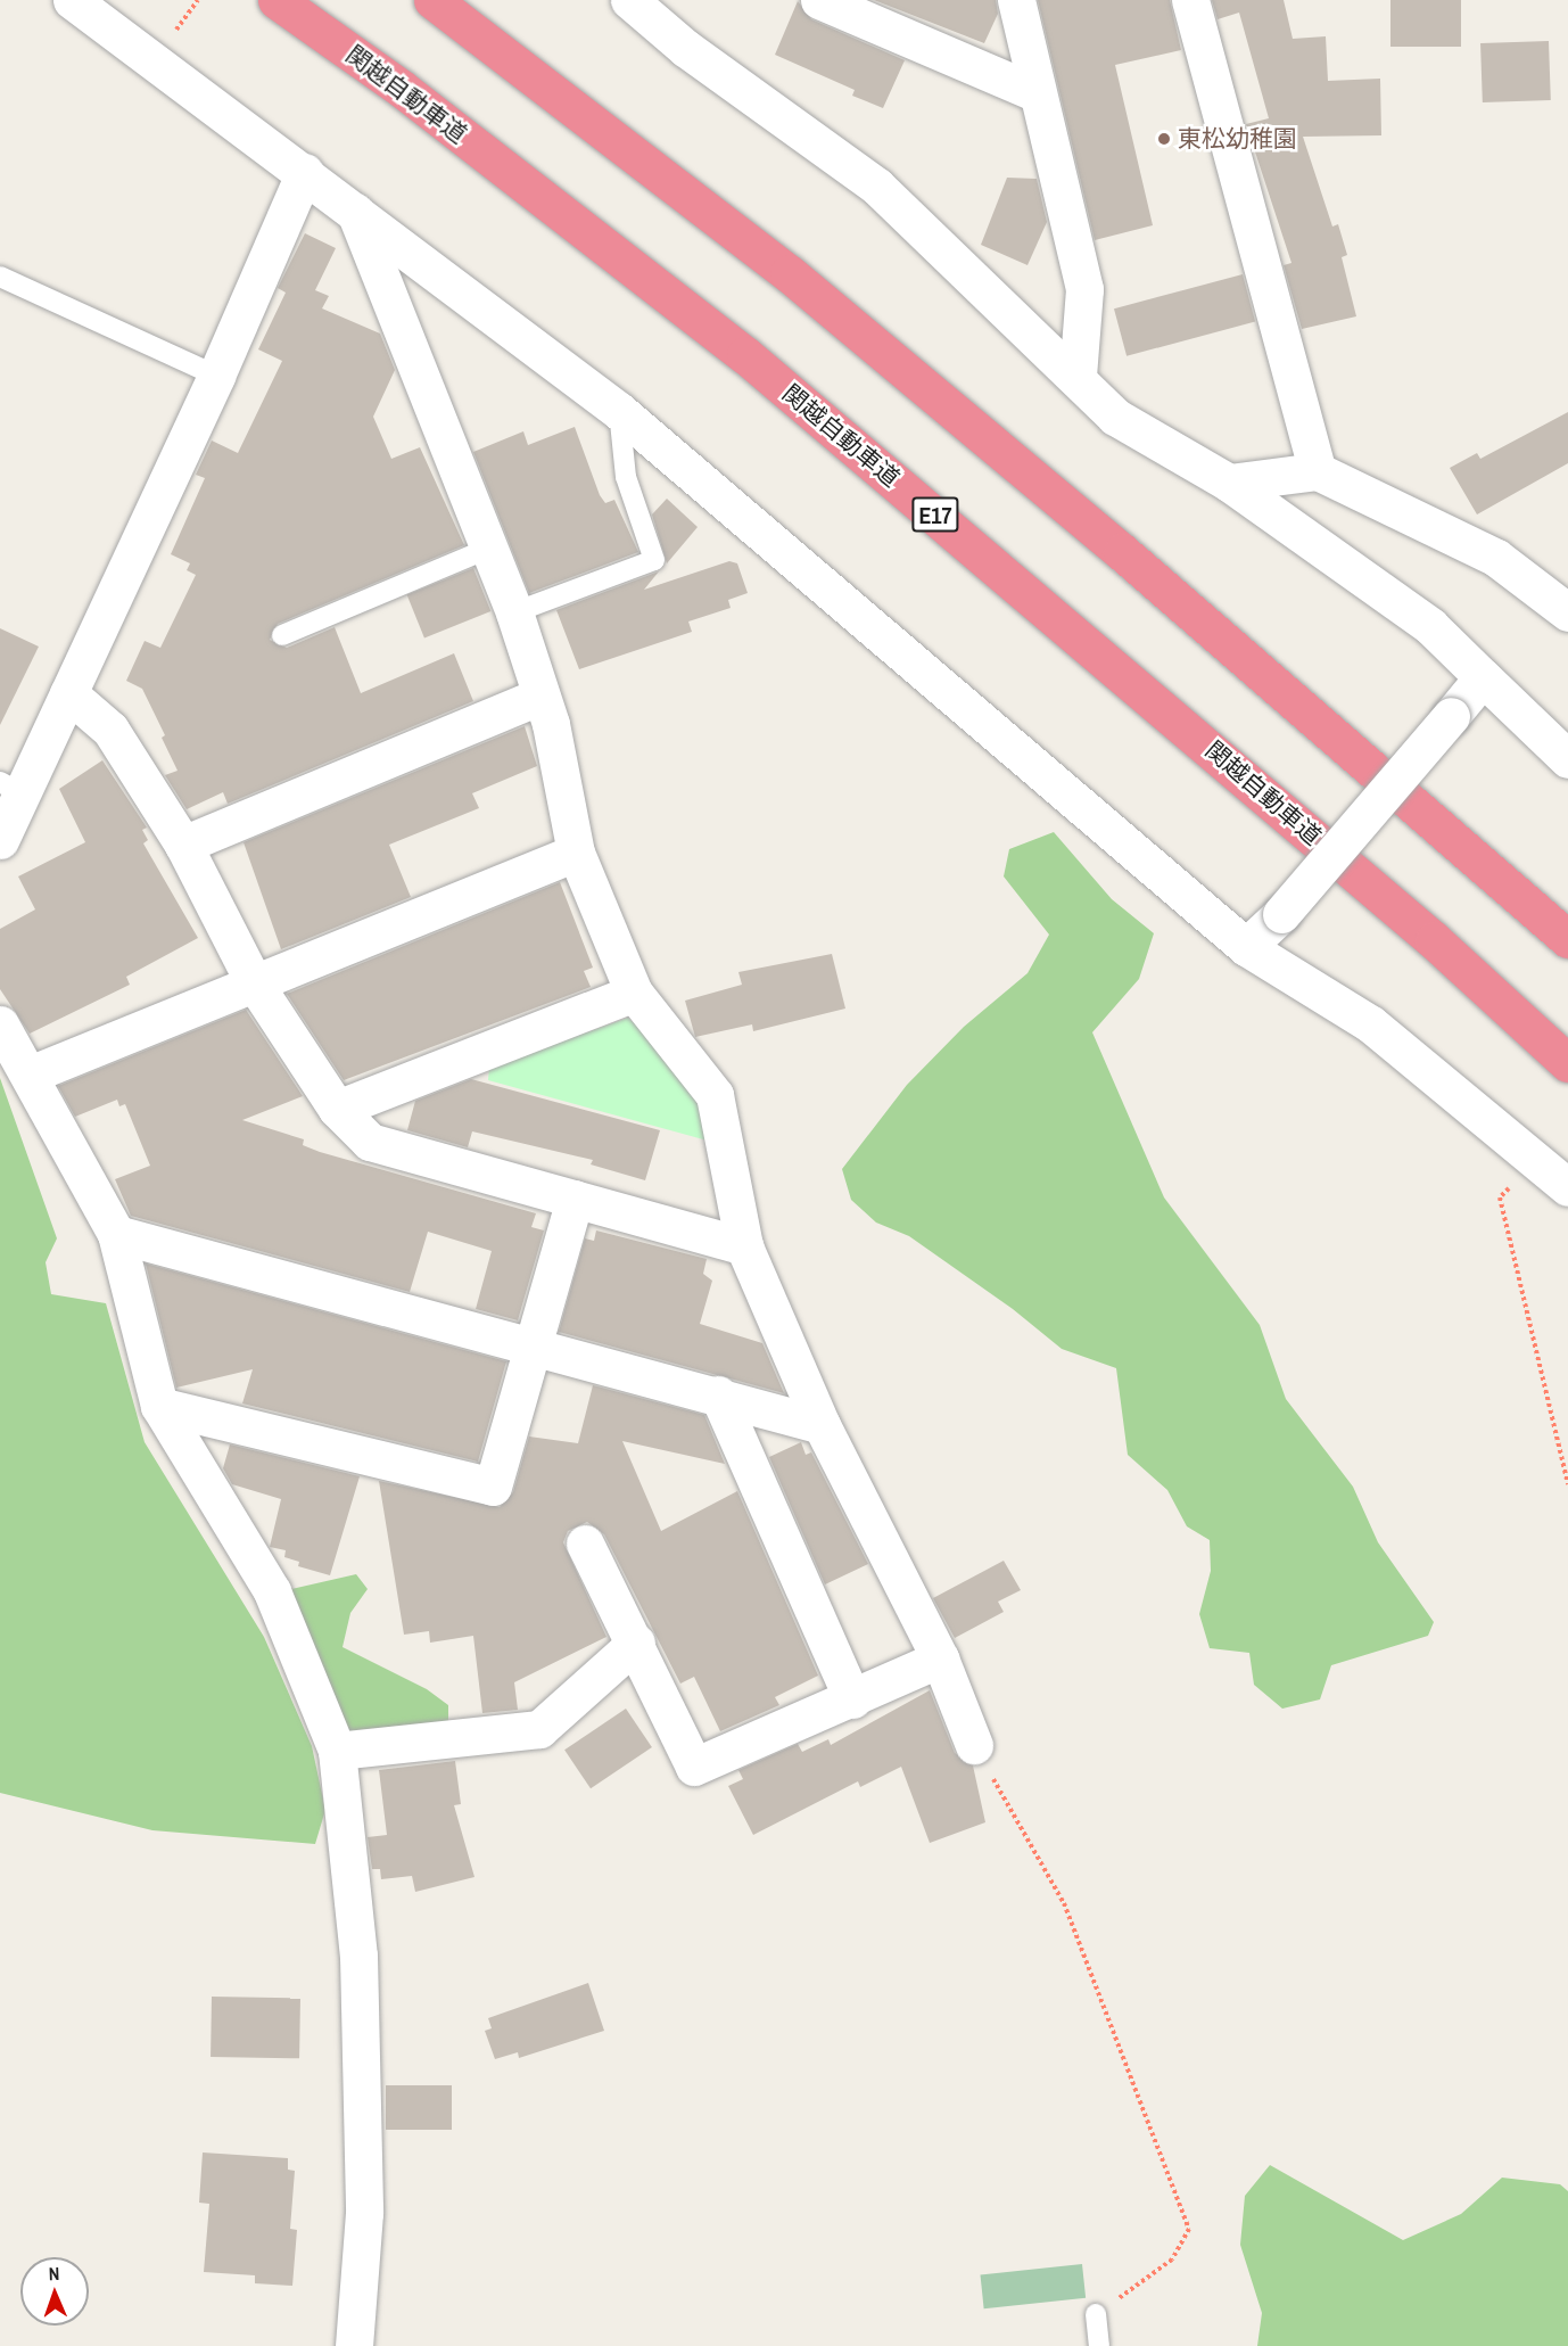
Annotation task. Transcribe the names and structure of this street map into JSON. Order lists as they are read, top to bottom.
{
  "streets": {
    "highway": ["関越自動車道", "E17"]
  },
  "places": ["東松幼稚園"],
  "north": "top"
}
